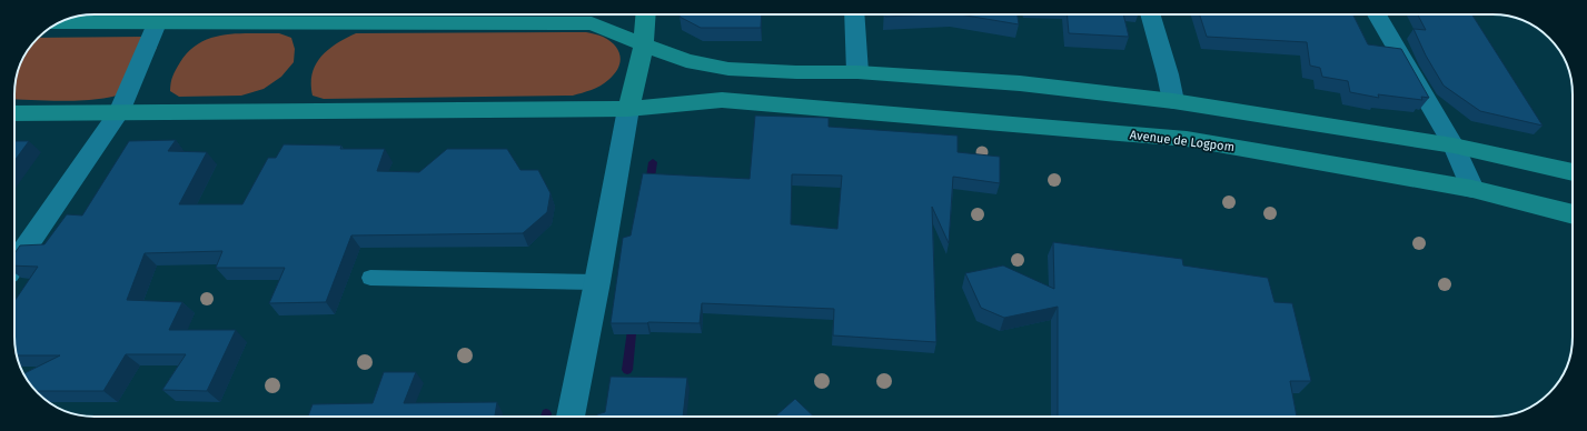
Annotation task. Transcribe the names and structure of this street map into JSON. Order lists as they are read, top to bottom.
{
  "streets": {
    "main road": ["Avenue de Logpom"]
  }
}
